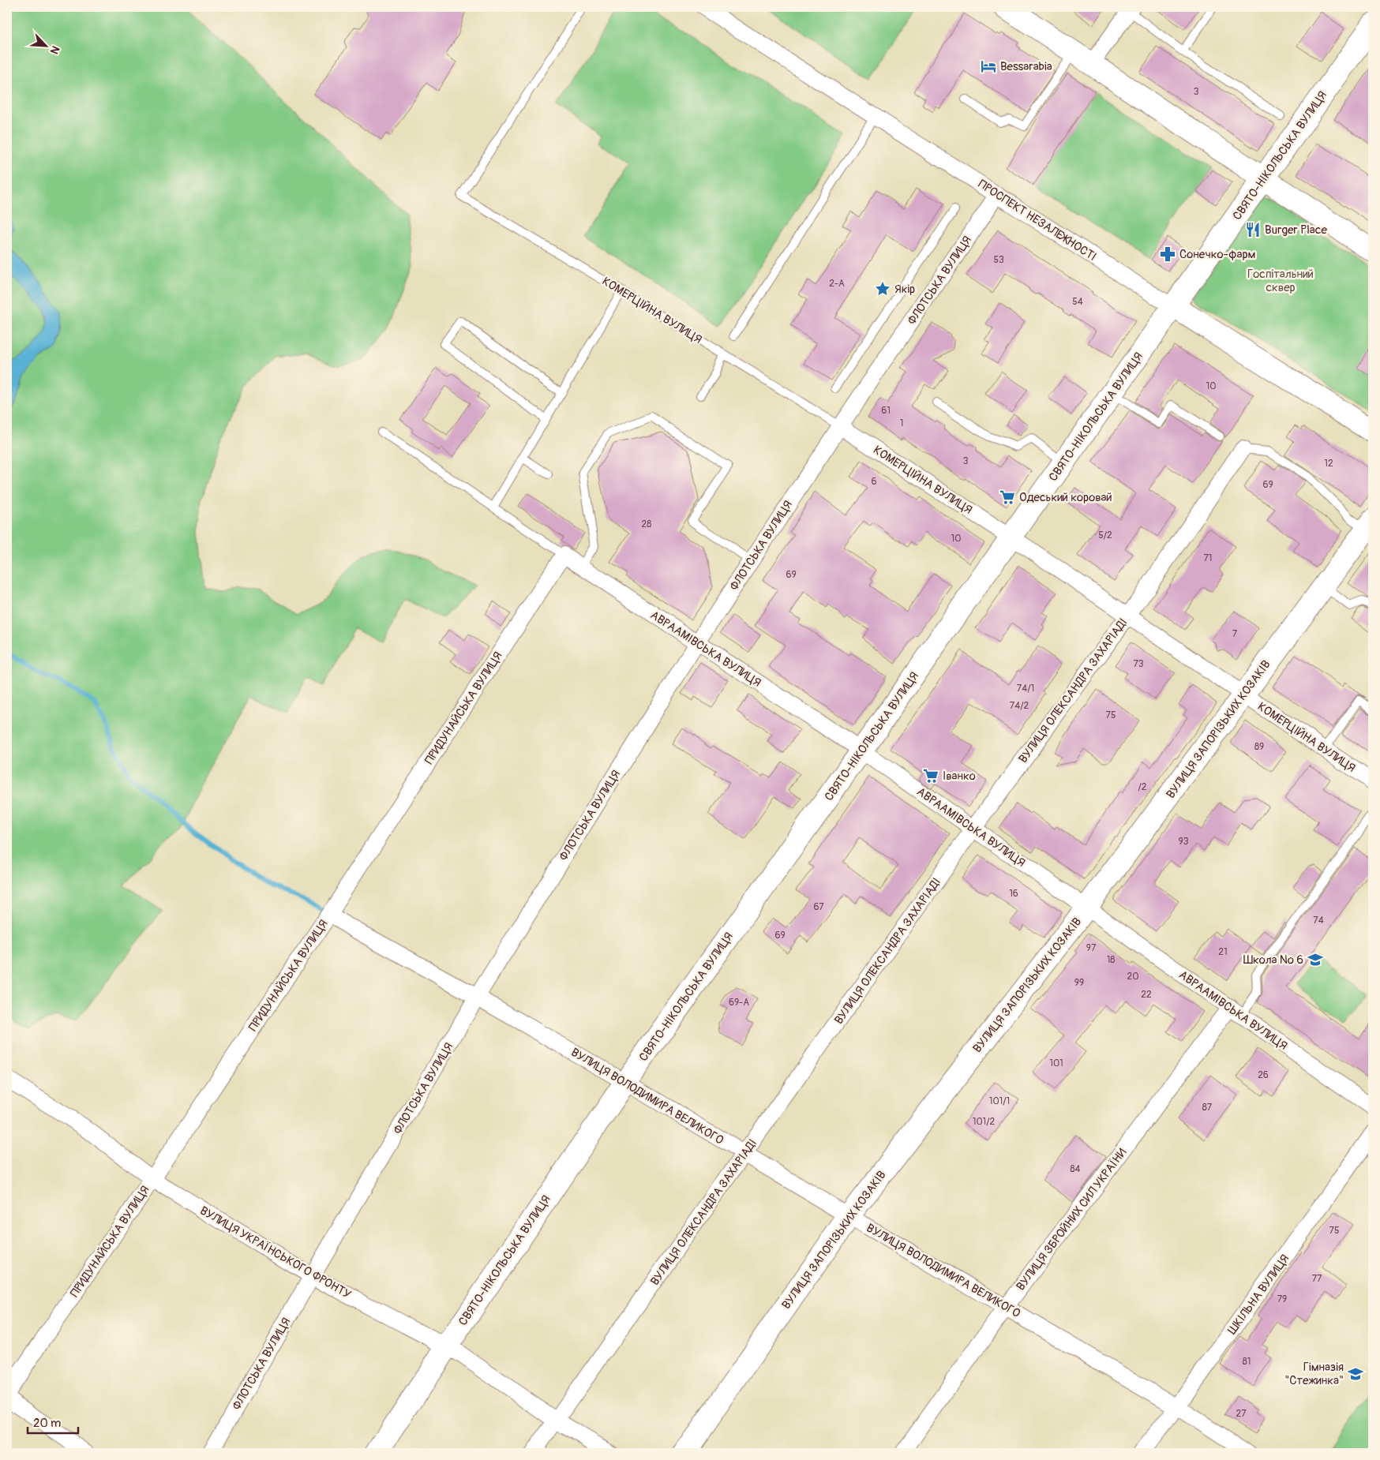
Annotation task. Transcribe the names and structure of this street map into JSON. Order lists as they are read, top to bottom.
{
  "streets": {
    "main road": ["СВЯТО-НІКОЛЬСЬКА ВУЛИЦЯ", "ПРОСПЕКТ НЕЗАЛЕЖНОСТІ", "ВУЛИЦЯ ЗАПОРІЗЬКИХ КОЗАКІВ"],
    "street": [
      "ФЛОТСЬКА ВУЛИЦЯ",
      "КОМЕРЦІЙНА ВУЛИЦЯ",
      "АВРААМІВСЬКА ВУЛИЦЯ",
      "ВУЛИЦЯ ОЛЕКСАНДРА ЗАХАРІАДІ",
      "ПРИДУНАЙСЬКА ВУЛИЦЯ",
      "ВУЛИЦЯ ВОЛОДИМИРА ВЕЛИКОГО",
      "ВУЛИЦЯ ЗБРОЙНИХ СИЛ УКРАЇНИ",
      "ВУЛИЦЯ УКРАЇНСЬКОГО ФРОНТУ",
      "ШКІЛЬНА ВУЛИЦЯ"
    ]
  },
  "crossings": [
    ["СВЯТО-НІКОЛЬСЬКА ВУЛИЦЯ", "ПРОСПЕКТ НЕЗАЛЕЖНОСТІ"],
    ["СВЯТО-НІКОЛЬСЬКА ВУЛИЦЯ", "КОМЕРЦІЙНА ВУЛИЦЯ"],
    ["СВЯТО-НІКОЛЬСЬКА ВУЛИЦЯ", "АВРААМІВСЬКА ВУЛИЦЯ"],
    ["СВЯТО-НІКОЛЬСЬКА ВУЛИЦЯ", "ВУЛИЦЯ ВОЛОДИМИРА ВЕЛИКОГО"],
    ["СВЯТО-НІКОЛЬСЬКА ВУЛИЦЯ", "ВУЛИЦЯ УКРАЇНСЬКОГО ФРОНТУ"],
    ["ПРОСПЕКТ НЕЗАЛЕЖНОСТІ", "ФЛОТСЬКА ВУЛИЦЯ"],
    ["ФЛОТСЬКА ВУЛИЦЯ", "КОМЕРЦІЙНА ВУЛИЦЯ"],
    ["ФЛОТСЬКА ВУЛИЦЯ", "АВРААМІВСЬКА ВУЛИЦЯ"],
    ["ФЛОТСЬКА ВУЛИЦЯ", "ВУЛИЦЯ ВОЛОДИМИРА ВЕЛИКОГО"],
    ["ФЛОТСЬКА ВУЛИЦЯ", "ВУЛИЦЯ УКРАЇНСЬКОГО ФРОНТУ"],
    ["КОМЕРЦІЙНА ВУЛИЦЯ", "ВУЛИЦЯ ОЛЕКСАНДРА ЗАХАРІАДІ"],
    ["КОМЕРЦІЙНА ВУЛИЦЯ", "ВУЛИЦЯ ЗАПОРІЗЬКИХ КОЗАКІВ"],
    ["АВРААМІВСЬКА ВУЛИЦЯ", "ВУЛИЦЯ ОЛЕКСАНДРА ЗАХАРІАДІ"],
    ["АВРААМІВСЬКА ВУЛИЦЯ", "ПРИДУНАЙСЬКА ВУЛИЦЯ"],
    ["АВРААМІВСЬКА ВУЛИЦЯ", "ВУЛИЦЯ ЗАПОРІЗЬКИХ КОЗАКІВ"],
    ["АВРААМІВСЬКА ВУЛИЦЯ", "ВУЛИЦЯ ЗБРОЙНИХ СИЛ УКРАЇНИ"],
    ["ВУЛИЦЯ ОЛЕКСАНДРА ЗАХАРІАДІ", "ВУЛИЦЯ ВОЛОДИМИРА ВЕЛИКОГО"],
    ["ВУЛИЦЯ ОЛЕКСАНДРА ЗАХАРІАДІ", "ВУЛИЦЯ УКРАЇНСЬКОГО ФРОНТУ"],
    ["ПРИДУНАЙСЬКА ВУЛИЦЯ", "ВУЛИЦЯ ВОЛОДИМИРА ВЕЛИКОГО"],
    ["ПРИДУНАЙСЬКА ВУЛИЦЯ", "ВУЛИЦЯ УКРАЇНСЬКОГО ФРОНТУ"],
    ["ВУЛИЦЯ ЗАПОРІЗЬКИХ КОЗАКІВ", "ВУЛИЦЯ ВОЛОДИМИРА ВЕЛИКОГО"],
    ["ВУЛИЦЯ ВОЛОДИМИРА ВЕЛИКОГО", "ВУЛИЦЯ ЗБРОЙНИХ СИЛ УКРАЇНИ"],
    ["ВУЛИЦЯ ВОЛОДИМИРА ВЕЛИКОГО", "ШКІЛЬНА ВУЛИЦЯ"]
  ],
  "parks": ["Госпітальний сквер"],
  "places": {
    "hotel": ["Bessarabia"],
    "restaurant": ["Burger Place"],
    "pharmacy": ["Сонечко-фарм"],
    "place": ["Якір"],
    "supermarket": ["Одеський коровай", "Іванко"],
    "school or university": ["Школа № 6", "Гімназія \"Стежинка\""]
  },
  "house_numbers": [
    "3",
    "53",
    "2-А",
    "54",
    "10",
    "61",
    "1",
    "3",
    "12",
    "6",
    "69",
    "28",
    "5/2",
    "10",
    "71",
    "69",
    "7",
    "73",
    "74/1",
    "74/2",
    "75",
    "89",
    "/2",
    "93",
    "16",
    "67",
    "74",
    "69",
    "97",
    "21",
    "18",
    "20",
    "99",
    "22",
    "69-А",
    "101",
    "26",
    "101/1",
    "87",
    "101/2",
    "84",
    "75",
    "77",
    "79",
    "81",
    "27"
  ],
  "scale_bar": "20 m",
  "north": "bottom right"
}
